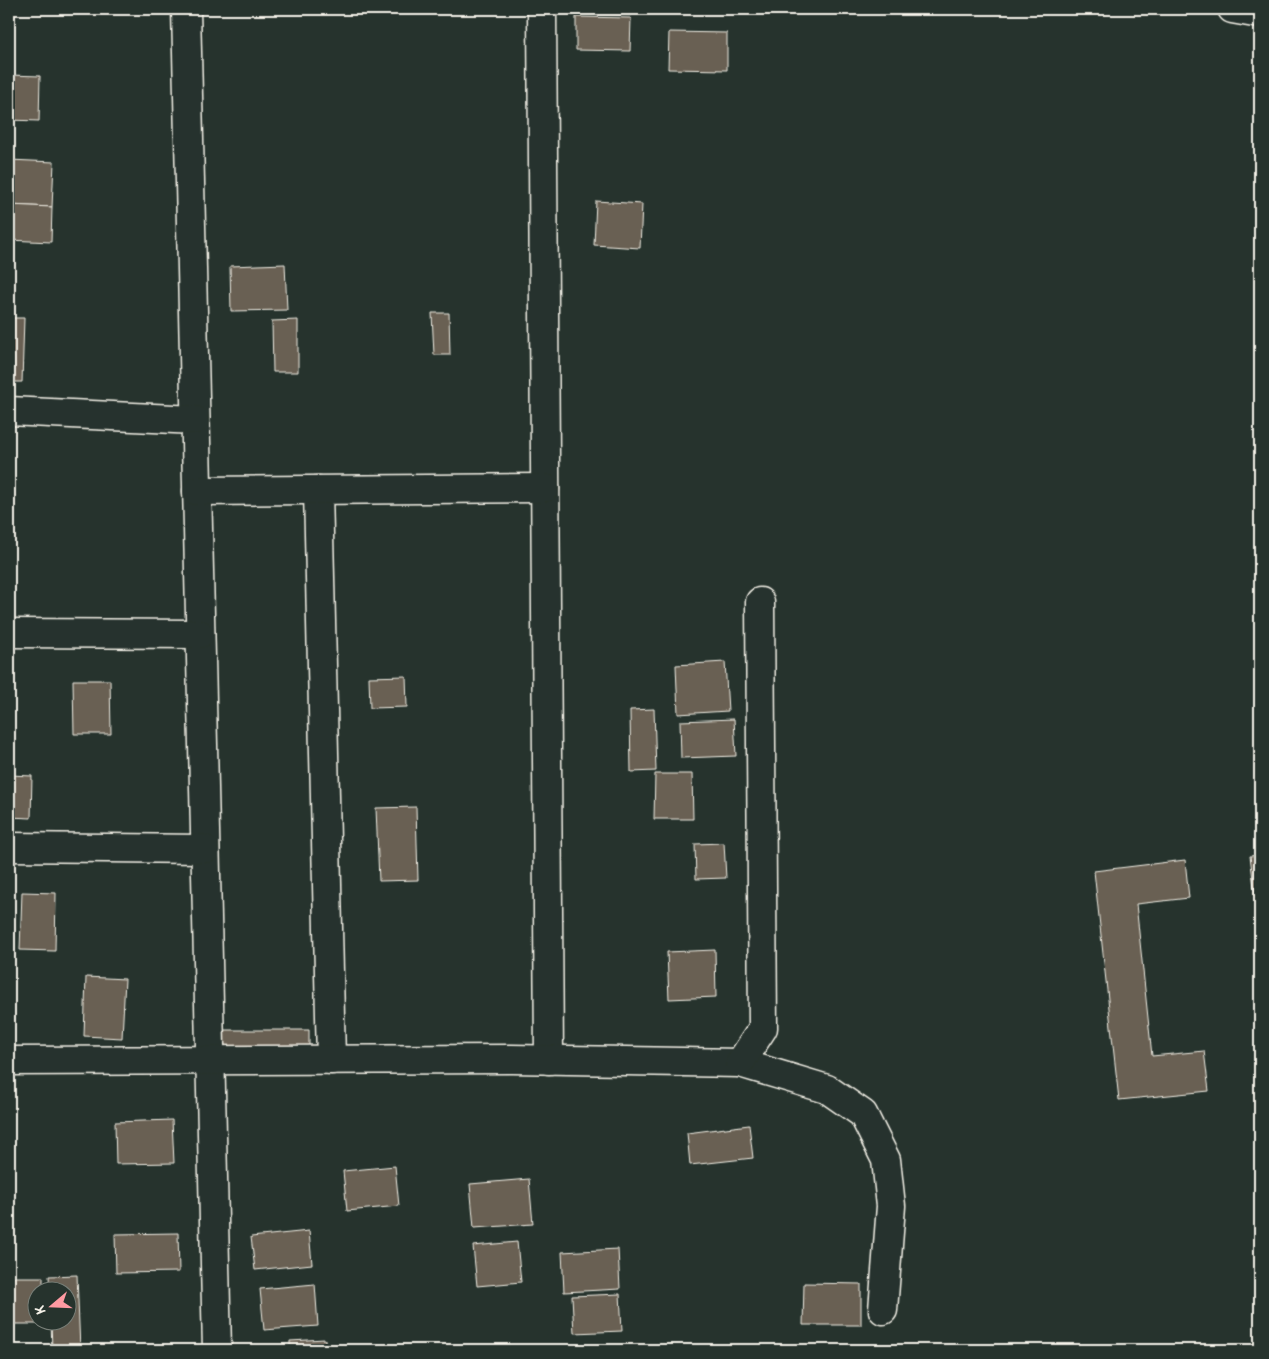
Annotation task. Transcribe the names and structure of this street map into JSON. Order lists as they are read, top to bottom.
{
  "north": "left"
}
